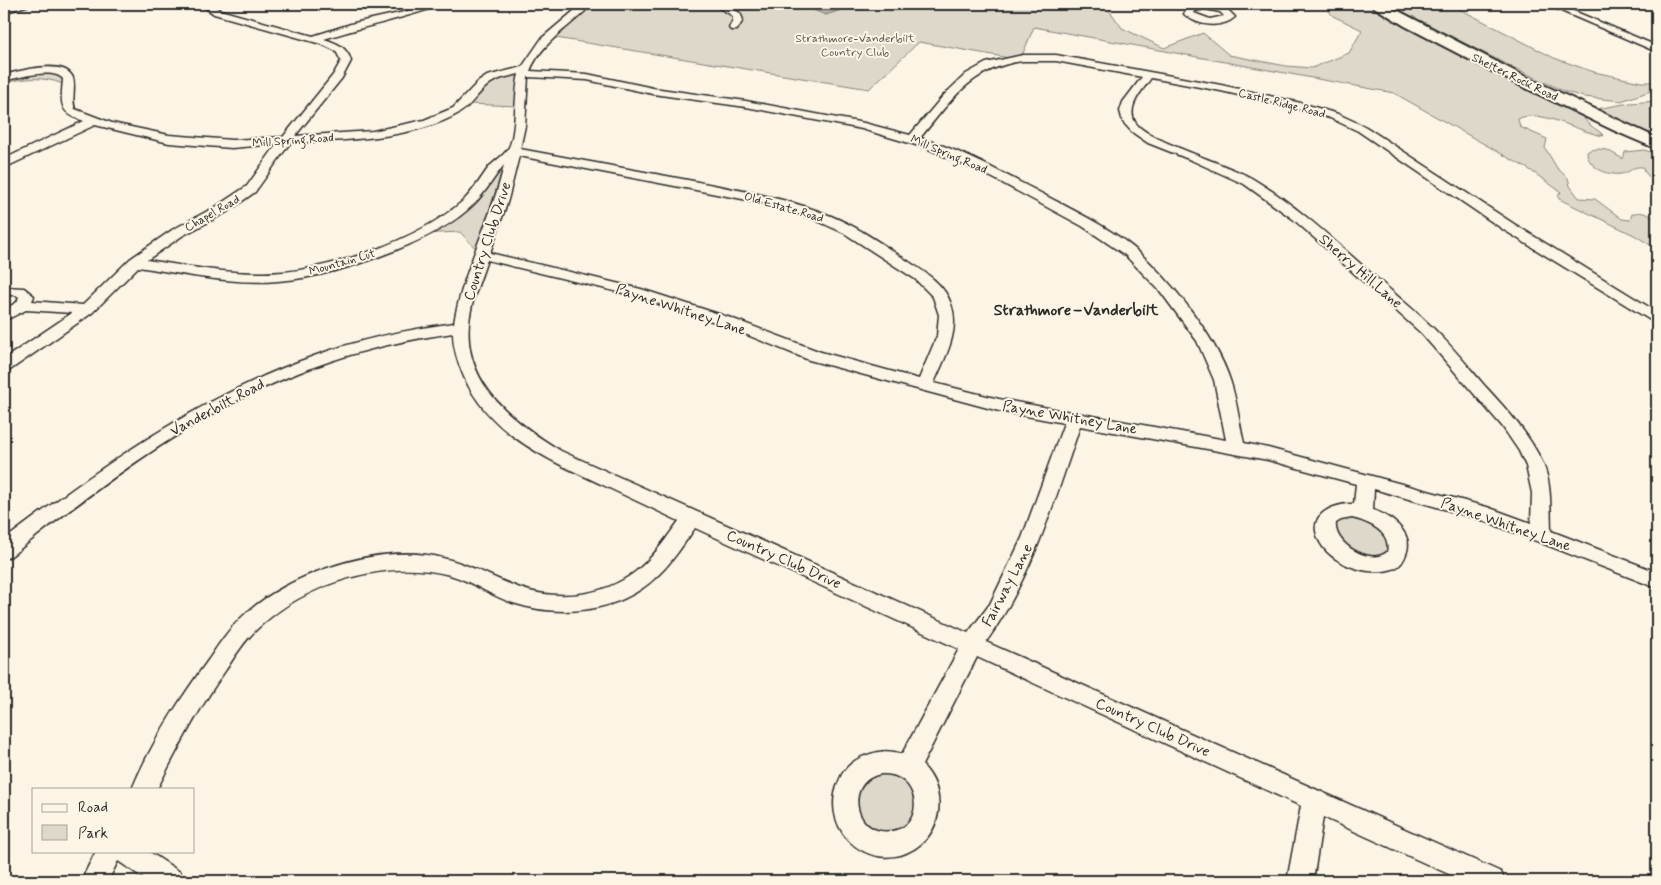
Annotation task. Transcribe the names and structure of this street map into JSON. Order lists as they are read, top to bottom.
{
  "streets": {
    "main road": ["Shelter Rock Road"],
    "street": [
      "Castle Ridge Road",
      "Mill Spring Road",
      "Old Estate Road",
      "Chapel Road",
      "Country Club Drive",
      "Mountain Cut",
      "Sherry Hill Lane",
      "Payne Whitney Lane",
      "Vanderbilt Road",
      "Fairway Lane"
    ]
  },
  "crossings": [
    ["Castle Ridge Road", "Mill Spring Road"],
    ["Castle Ridge Road", "Sherry Hill Lane"],
    ["Mill Spring Road", "Chapel Road"],
    ["Mill Spring Road", "Country Club Drive"],
    ["Mill Spring Road", "Payne Whitney Lane"],
    ["Old Estate Road", "Country Club Drive"],
    ["Old Estate Road", "Mountain Cut"],
    ["Old Estate Road", "Payne Whitney Lane"],
    ["Chapel Road", "Mountain Cut"],
    ["Country Club Drive", "Mountain Cut"],
    ["Country Club Drive", "Payne Whitney Lane"],
    ["Country Club Drive", "Vanderbilt Road"],
    ["Country Club Drive", "Fairway Lane"],
    ["Sherry Hill Lane", "Payne Whitney Lane"],
    ["Payne Whitney Lane", "Fairway Lane"]
  ],
  "districts": ["Strathmore–Vanderbilt"],
  "parks": ["Strathmore-Vanderbilt Country Club"],
  "legend": ["Road", "Park"]
}
